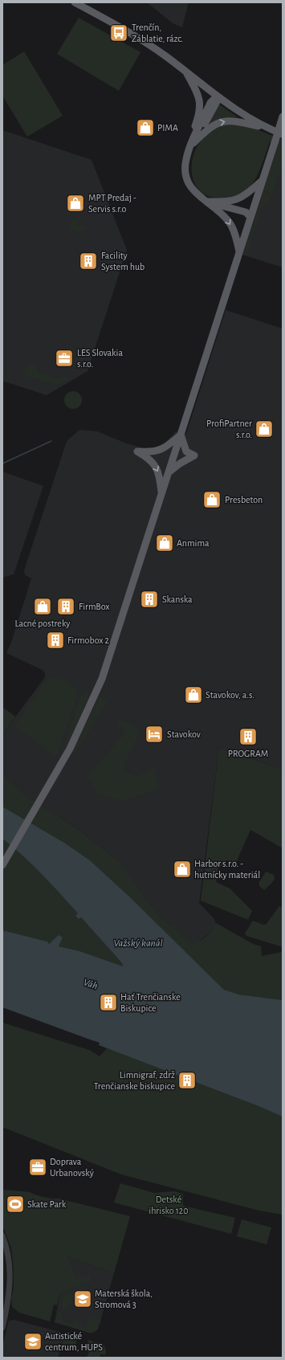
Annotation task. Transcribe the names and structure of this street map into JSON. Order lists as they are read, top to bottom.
{
  "water": ["Važský kanál", "Váh"],
  "parks": ["Detské ihrisko 120"],
  "places": {
    "bus stop": ["Trenčín, Záblatie, rázc."],
    "shop": [
      "PIMA",
      "MPT Predaj - Servis s.r.o",
      "ProfiPartner s.r.o.",
      "Presbeton",
      "Anmima",
      "Lacné postreky",
      "Stavokov, a.s.",
      "Harbor s.r.o. - hutnícky materiál"
    ],
    "building": [
      "Facility System hub",
      "Skanska",
      "FirmBox",
      "Firmobox 2",
      "PROGRAM",
      "Hať Trenčianske Biskupice",
      "Limnigraf, zdrž Trenčianske biskupice"
    ],
    "office": ["LES Slovakia s.r.o.", "Doprava Urbanovský"],
    "hotel": ["Stavokov"],
    "sports": ["Skate Park"],
    "school or university": ["Materská škola, Stromová 3", "Autistické centrum, HUPS"]
  }
}
